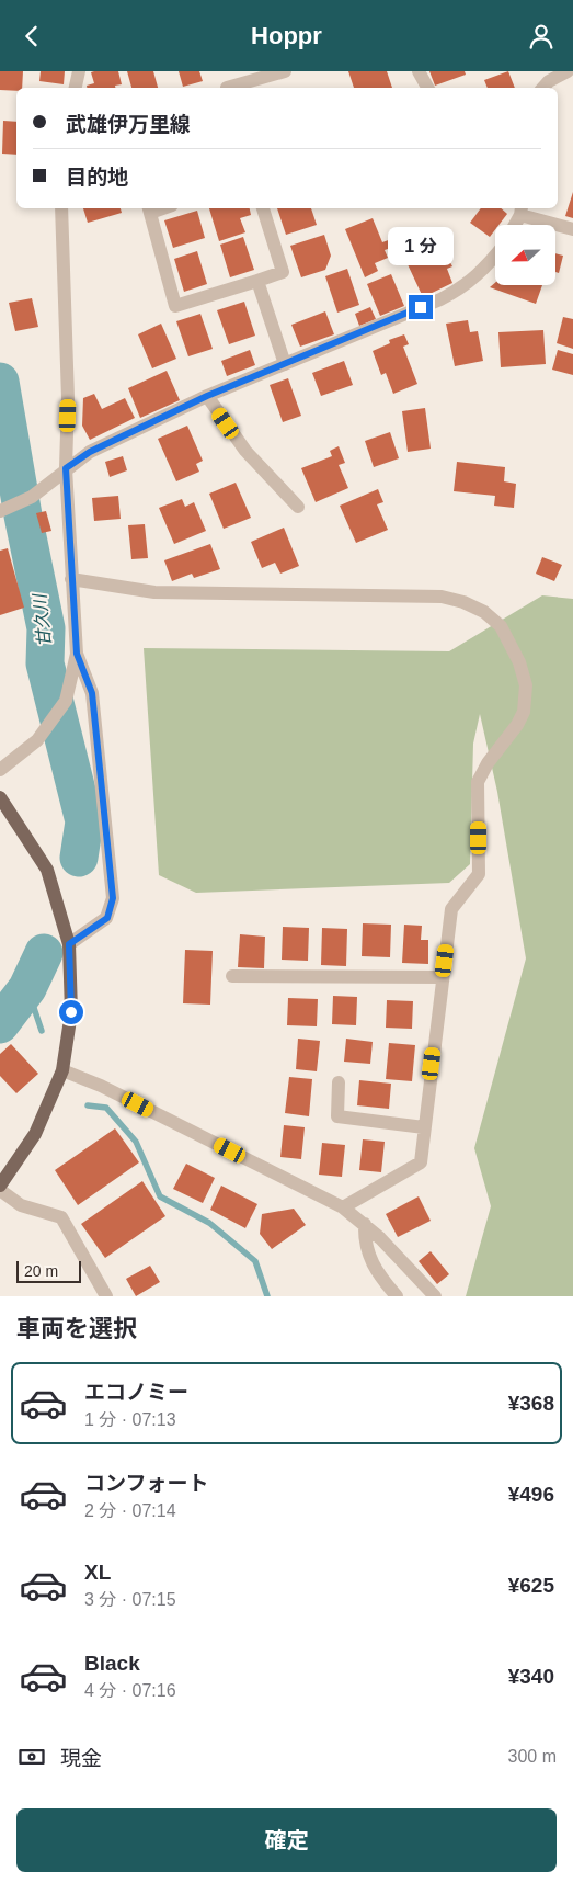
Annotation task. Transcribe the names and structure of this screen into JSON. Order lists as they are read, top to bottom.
{
  "water": ["甘久川"],
  "scale_bar": "20 m",
  "north": "left",
  "page": {
    "header": "Hoppr",
    "banner": ["武雄伊万里線", "目的地"],
    "bubble": "1 分",
    "scale": "20 m",
    "heading": "車両を選択",
    "list": [
      {
        "name": "エコノミー",
        "note": "1 分 · 07:13",
        "value": "¥368"
      },
      {
        "name": "コンフォート",
        "note": "2 分 · 07:14",
        "value": "¥496"
      },
      {
        "name": "XL",
        "note": "3 分 · 07:15",
        "value": "¥625"
      },
      {
        "name": "Black",
        "note": "4 分 · 07:16",
        "value": "¥340"
      }
    ],
    "pay": ["現金", "300 m"],
    "buttons": "確定"
  }
}
